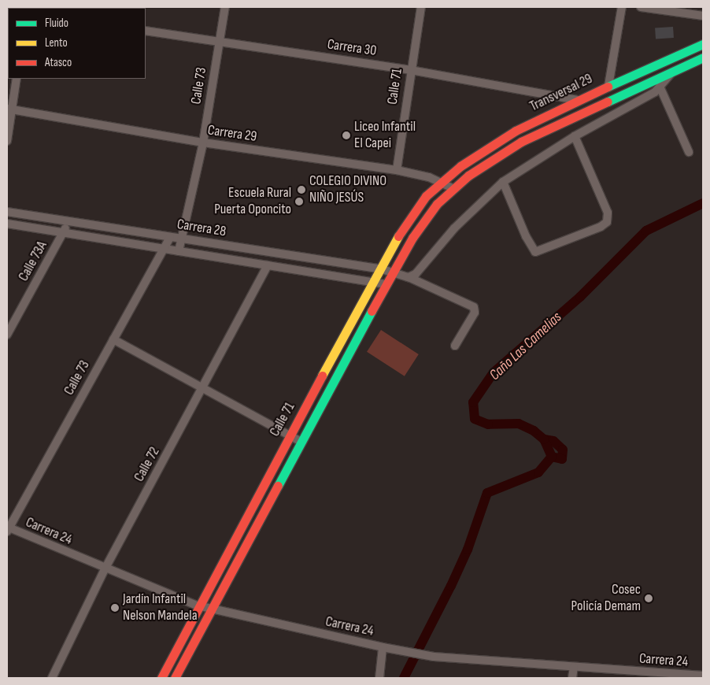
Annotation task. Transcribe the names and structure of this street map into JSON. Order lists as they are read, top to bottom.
{
  "streets": {
    "main road": ["Calle 71", "Transversal 29"],
    "street": [
      "Carrera 30",
      "Calle 73",
      "Carrera 29",
      "Carrera 28",
      "Calle 73A",
      "Calle 72",
      "Carrera 24"
    ]
  },
  "crossings": [
    ["Carrera 30", "Calle 73"],
    ["Carrera 30", "Calle 71"],
    ["Carrera 30", "Transversal 29"],
    ["Calle 73", "Carrera 29"],
    ["Calle 73", "Carrera 28"],
    ["Calle 73", "Carrera 24"],
    ["Calle 71", "Transversal 29"],
    ["Calle 71", "Carrera 29"],
    ["Calle 71", "Carrera 28"],
    ["Calle 71", "Carrera 24"],
    ["Transversal 29", "Carrera 29"],
    ["Carrera 28", "Calle 73A"],
    ["Carrera 28", "Calle 72"],
    ["Calle 72", "Carrera 24"]
  ],
  "water": ["Caño Las Camelias"],
  "places": [
    "Liceo Infantil El Capei",
    "COLEGIO DIVINO NIÑO JESÚS",
    "Escuela Rural Puerta Oponcito",
    "Cosec Policía Demam",
    "Jardín Infantil Nelson Mandela"
  ],
  "legend": ["Fluido", "Lento", "Atasco"]
}
